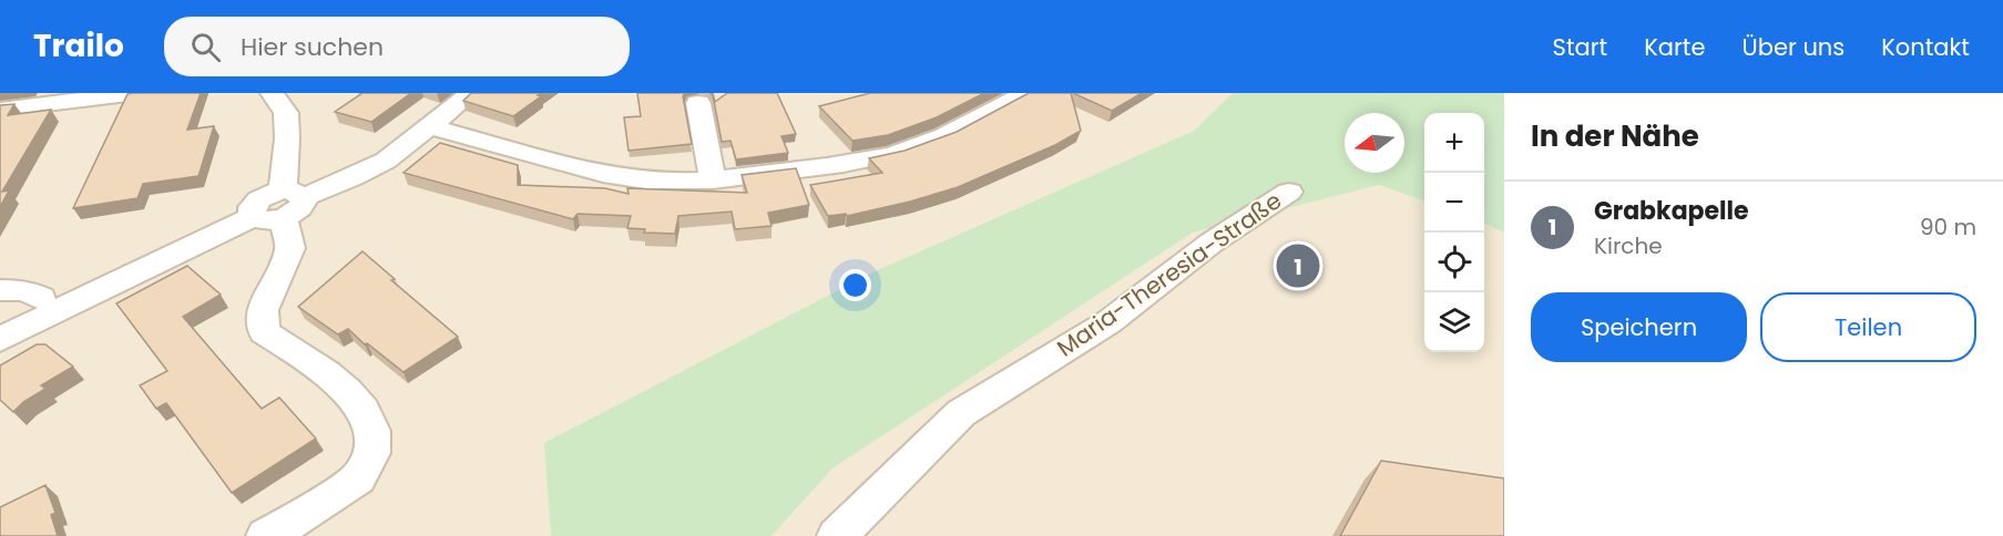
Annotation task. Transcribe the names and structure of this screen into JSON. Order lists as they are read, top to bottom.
{
  "streets": {
    "street": ["Maria-Theresia-Straße"]
  },
  "north": "left",
  "page": {
    "header": "Trailo",
    "search": "Hier suchen",
    "nav": [
      "Start",
      "Karte",
      "Über uns",
      "Kontakt"
    ],
    "heading": "In der Nähe",
    "map_buttons": ["+", "−"],
    "list": [
      {
        "mark": "1",
        "name": "Grabkapelle",
        "note": "Kirche",
        "value": "90 m"
      }
    ],
    "pins": "1",
    "buttons": ["Speichern", "Teilen"]
  }
}
